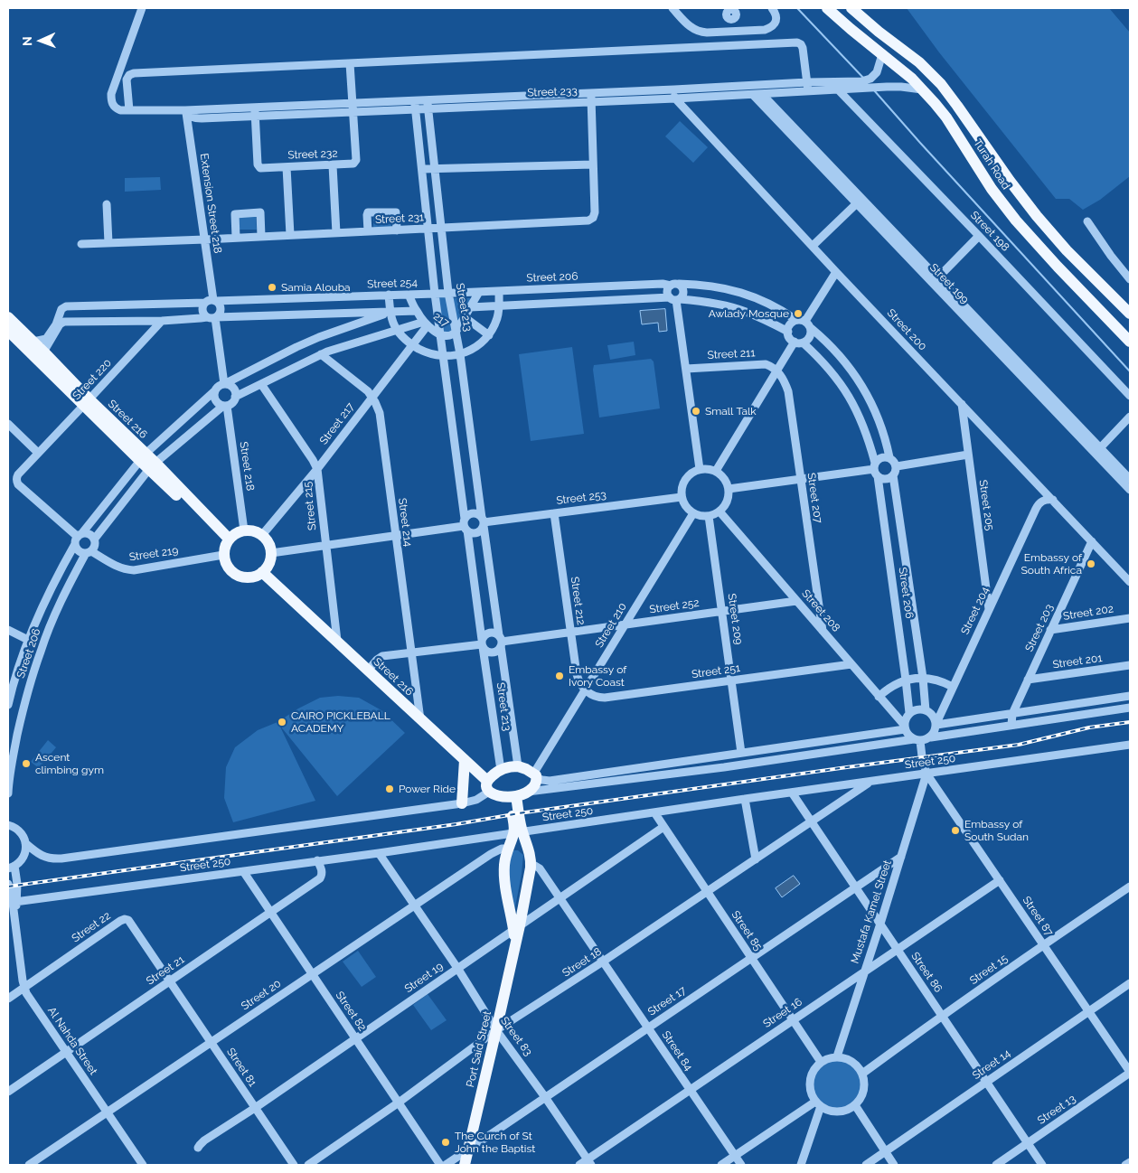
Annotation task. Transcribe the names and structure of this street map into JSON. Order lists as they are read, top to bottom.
{
  "streets": {
    "main road": ["Turah Road", "Street 216", "Port Said Street"],
    "street": [
      "Street 233",
      "Street 232",
      "Extension Street 218",
      "Street 231",
      "Street 198",
      "Street 206",
      "Street 254",
      "Street 199",
      "Street 213",
      "217",
      "Street 200",
      "Street 211",
      "Street 220",
      "Street 217",
      "Street 218",
      "Street 253",
      "Street 207",
      "Street 205",
      "Street 215",
      "Street 214",
      "Street 219",
      "Street 212",
      "Street 252",
      "Street 208",
      "Street 204",
      "Street 202",
      "Street 209",
      "Street 210",
      "Street 203",
      "Street 201",
      "Street 251",
      "Street 250",
      "Mustafa Kamel Street",
      "Street 87",
      "Street 22",
      "Street 85",
      "Street 18",
      "Street 15",
      "Street 21",
      "Street 86",
      "Street 19",
      "Street 20",
      "Street 17",
      "Street 82",
      "Street 16",
      "Street 83",
      "Al Nahda Street",
      "Street 84",
      "Street 14",
      "Street 81",
      "Street 13"
    ]
  },
  "crossings": [
    ["Street 233", "Street 232"],
    ["Street 233", "Turah Road"],
    ["Street 233", "Extension Street 218"],
    ["Street 233", "Street 231"],
    ["Street 233", "Street 198"],
    ["Street 233", "Street 199"],
    ["Street 233", "Street 213"],
    ["Street 233", "Street 200"],
    ["Extension Street 218", "Street 231"],
    ["Extension Street 218", "Street 254"],
    ["Street 231", "Street 213"],
    ["Street 206", "Street 254"],
    ["Street 206", "Street 213"],
    ["Street 206", "217"],
    ["Street 206", "Street 216"],
    ["Street 206", "Street 218"],
    ["Street 206", "Street 219"],
    ["Street 206", "Street 208"],
    ["Street 206", "Street 204"],
    ["Street 254", "Street 213"],
    ["Street 254", "217"],
    ["Street 254", "Street 216"],
    ["Street 213", "217"],
    ["Street 213", "Street 216"],
    ["Street 213", "Street 253"],
    ["Street 213", "Street 252"],
    ["Street 213", "Street 210"],
    ["Street 213", "Port Said Street"],
    ["217", "Street 217"],
    ["Street 200", "Street 205"],
    ["Street 200", "Street 204"],
    ["Street 200", "Street 203"],
    ["Street 211", "Street 207"],
    ["Street 220", "Street 216"],
    ["Street 216", "Street 217"],
    ["Street 216", "Street 218"],
    ["Street 216", "Street 215"],
    ["Street 216", "Street 214"],
    ["Street 216", "Street 219"],
    ["Street 216", "Street 210"],
    ["Street 216", "Port Said Street"],
    ["Street 217", "Street 218"],
    ["Street 217", "Street 215"],
    ["Street 217", "Street 214"],
    ["Street 217", "Street 219"],
    ["Street 218", "Street 219"],
    ["Street 253", "Street 212"],
    ["Street 253", "Street 208"],
    ["Street 253", "Street 209"],
    ["Street 253", "Street 210"],
    ["Street 207", "Street 208"],
    ["Street 205", "Street 204"],
    ["Street 212", "Street 252"],
    ["Street 212", "Street 210"],
    ["Street 212", "Street 251"],
    ["Street 252", "Street 208"],
    ["Street 252", "Street 209"],
    ["Street 252", "Street 210"],
    ["Street 208", "Street 204"],
    ["Street 208", "Street 209"],
    ["Street 208", "Street 210"],
    ["Street 208", "Street 251"],
    ["Street 202", "Street 203"],
    ["Street 209", "Street 210"],
    ["Street 209", "Street 251"],
    ["Street 210", "Street 251"],
    ["Street 210", "Port Said Street"],
    ["Street 203", "Street 201"],
    ["Street 250", "Mustafa Kamel Street"],
    ["Street 250", "Street 87"],
    ["Street 250", "Street 85"],
    ["Street 250", "Street 18"],
    ["Street 250", "Street 21"],
    ["Street 250", "Street 86"],
    ["Street 250", "Street 82"],
    ["Street 250", "Street 83"],
    ["Street 250", "Al Nahda Street"],
    ["Street 250", "Port Said Street"],
    ["Mustafa Kamel Street", "Street 87"],
    ["Mustafa Kamel Street", "Street 85"],
    ["Mustafa Kamel Street", "Street 15"],
    ["Mustafa Kamel Street", "Street 86"],
    ["Mustafa Kamel Street", "Street 17"],
    ["Mustafa Kamel Street", "Street 16"],
    ["Street 87", "Street 15"],
    ["Street 87", "Street 16"],
    ["Street 87", "Street 14"],
    ["Street 87", "Street 13"],
    ["Street 22", "Street 21"],
    ["Street 22", "Al Nahda Street"],
    ["Street 22", "Street 81"],
    ["Street 85", "Street 18"],
    ["Street 85", "Street 15"],
    ["Street 85", "Street 19"],
    ["Street 85", "Street 17"],
    ["Street 85", "Street 16"],
    ["Street 18", "Street 86"],
    ["Street 18", "Street 82"],
    ["Street 18", "Street 83"],
    ["Street 18", "Port Said Street"],
    ["Street 18", "Street 84"],
    ["Street 15", "Street 86"],
    ["Street 21", "Street 82"],
    ["Street 21", "Al Nahda Street"],
    ["Street 21", "Street 81"],
    ["Street 86", "Street 17"],
    ["Street 86", "Street 16"],
    ["Street 86", "Street 14"],
    ["Street 86", "Street 13"],
    ["Street 19", "Street 82"],
    ["Street 19", "Street 83"],
    ["Street 19", "Port Said Street"],
    ["Street 19", "Street 84"],
    ["Street 19", "Street 81"],
    ["Street 20", "Street 82"],
    ["Street 20", "Street 83"],
    ["Street 20", "Al Nahda Street"],
    ["Street 20", "Port Said Street"],
    ["Street 20", "Street 81"],
    ["Street 17", "Street 83"],
    ["Street 17", "Port Said Street"],
    ["Street 17", "Street 84"],
    ["Street 16", "Street 83"],
    ["Street 16", "Street 84"],
    ["Street 83", "Port Said Street"],
    ["Port Said Street", "Street 84"]
  ],
  "places": [
    "Samia Alouba",
    "Awlady Mosque",
    "Small Talk",
    "Embassy of South Africa",
    "Embassy of Ivory Coast",
    "CAIRO PICKLEBALL ACADEMY",
    "Ascent climbing gym",
    "Power Ride",
    "Embassy of South Sudan",
    "The Curch of St John the Baptist"
  ],
  "north": "left"
}
